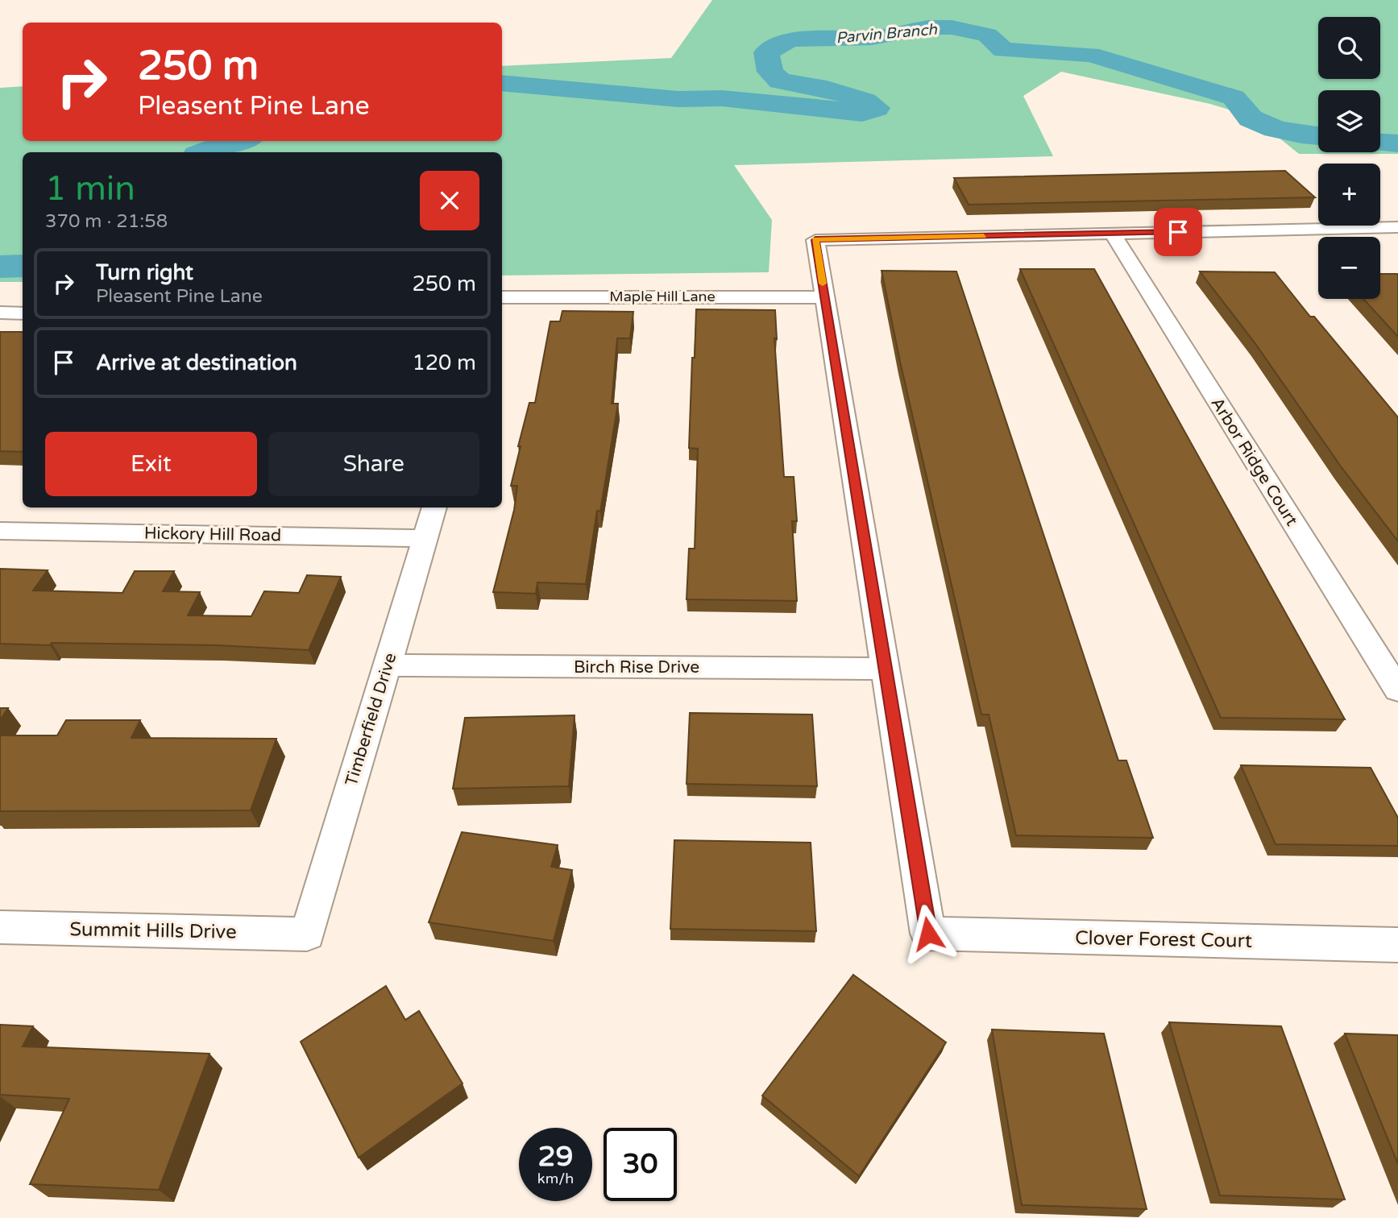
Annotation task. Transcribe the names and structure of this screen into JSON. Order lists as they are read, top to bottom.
{
  "streets": {
    "street": [
      "Maple Hill Lane",
      "Arbor Ridge Court",
      "Hickory Hill Road",
      "Birch Rise Drive",
      "Timberfield Drive",
      "Summit Hills Drive",
      "Clover Forest Court"
    ]
  },
  "crossings": [
    ["Hickory Hill Road", "Timberfield Drive"],
    ["Birch Rise Drive", "Timberfield Drive"],
    ["Birch Rise Drive", "Clover Forest Court"],
    ["Timberfield Drive", "Summit Hills Drive"]
  ],
  "water": ["Parvin Branch"],
  "page": {
    "map_buttons": ["+", "−"],
    "turn": ["250 m", "Pleasent Pine Lane"],
    "heading": ["1 min", "370 m · 21:58"],
    "list": [
      {
        "name": "Turn right",
        "note": "Pleasent Pine Lane",
        "value": "250 m"
      },
      {
        "name": "Arrive at destination",
        "value": "120 m"
      }
    ],
    "buttons": ["Exit", "Share"],
    "speed": "29 km/h",
    "limit": "30"
  }
}
